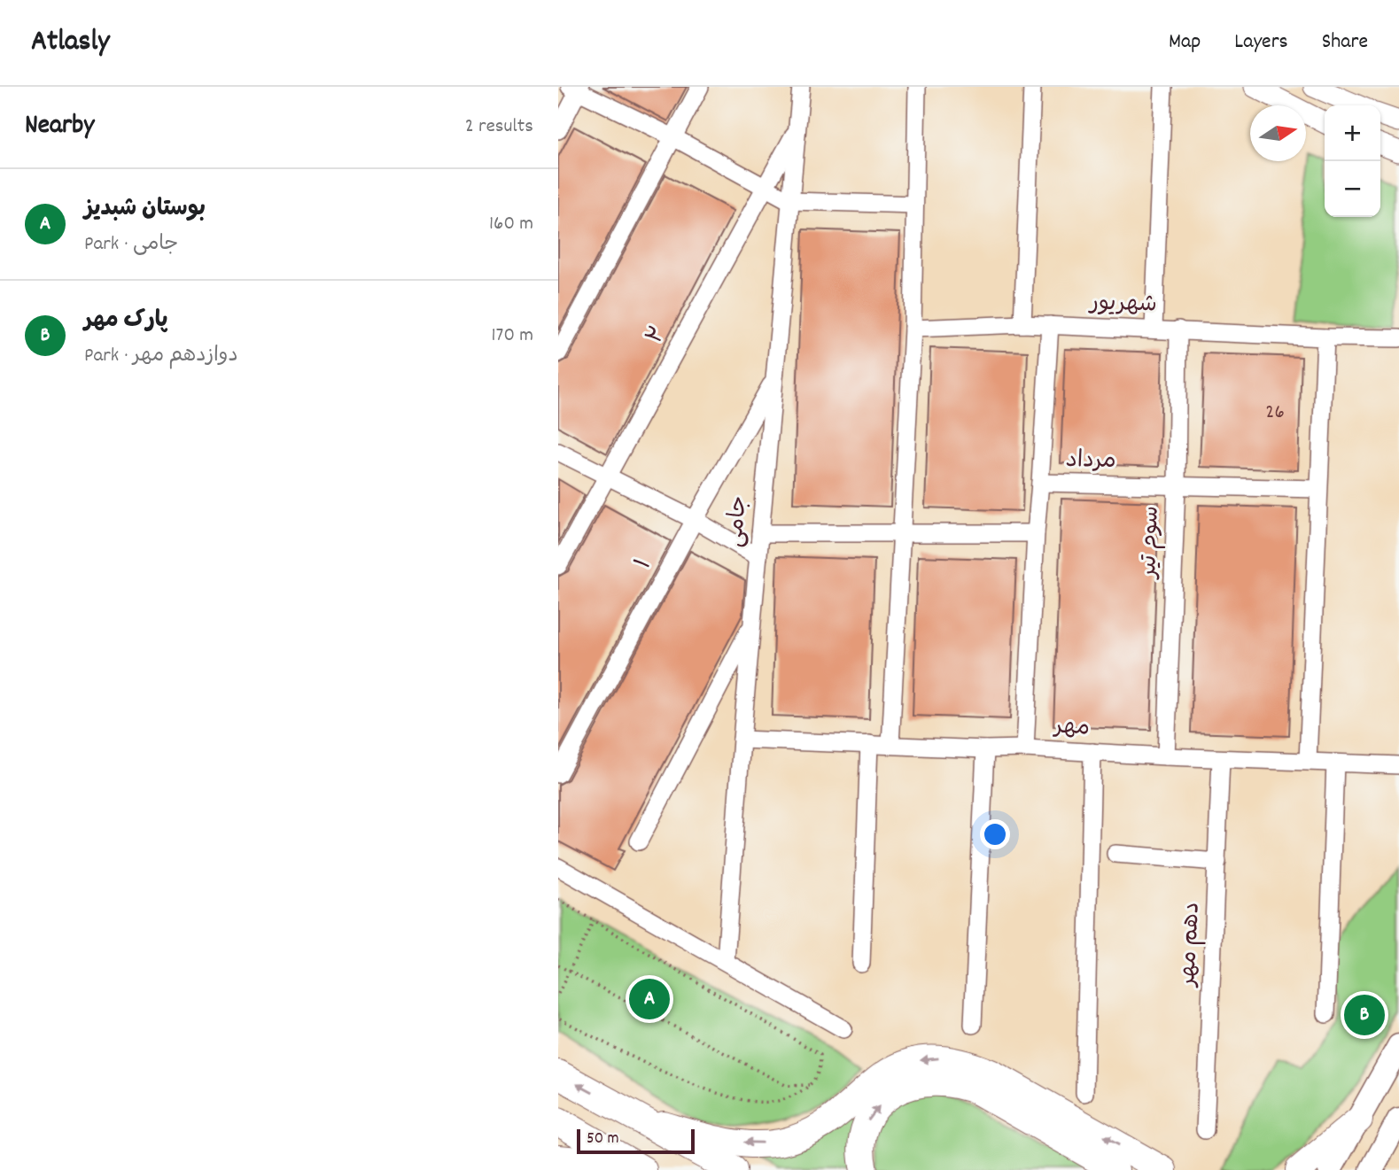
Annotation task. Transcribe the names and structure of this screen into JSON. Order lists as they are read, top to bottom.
{
  "streets": {
    "street": [
      "شهریور",
      "۲",
      "مرداد",
      "جامی",
      "سوم تیر",
      "۱",
      "مهر",
      "دهم مهر"
    ]
  },
  "crossings": [
    ["شهریور", "سوم تیر"],
    ["۲", "جامی"],
    ["مرداد", "سوم تیر"],
    ["مرداد", "مهر"],
    ["جامی", "۱"],
    ["جامی", "مهر"],
    ["سوم تیر", "مهر"],
    ["مهر", "دهم مهر"]
  ],
  "house_numbers": ["26"],
  "scale_bar": "50 m",
  "north": "right",
  "page": {
    "header": "Atlasly",
    "nav": ["Map", "Layers", "Share"],
    "heading": ["Nearby", "2 results"],
    "map_buttons": ["+", "−"],
    "list": [
      {
        "mark": "A",
        "name": "بوستان شبدیز",
        "note": "Park · جامی",
        "value": "160 m"
      },
      {
        "mark": "B",
        "name": "پارک مهر",
        "note": "Park · دوازدهم مهر",
        "value": "170 m"
      }
    ],
    "pins": ["A", "B"],
    "scale": "50 m"
  }
}
